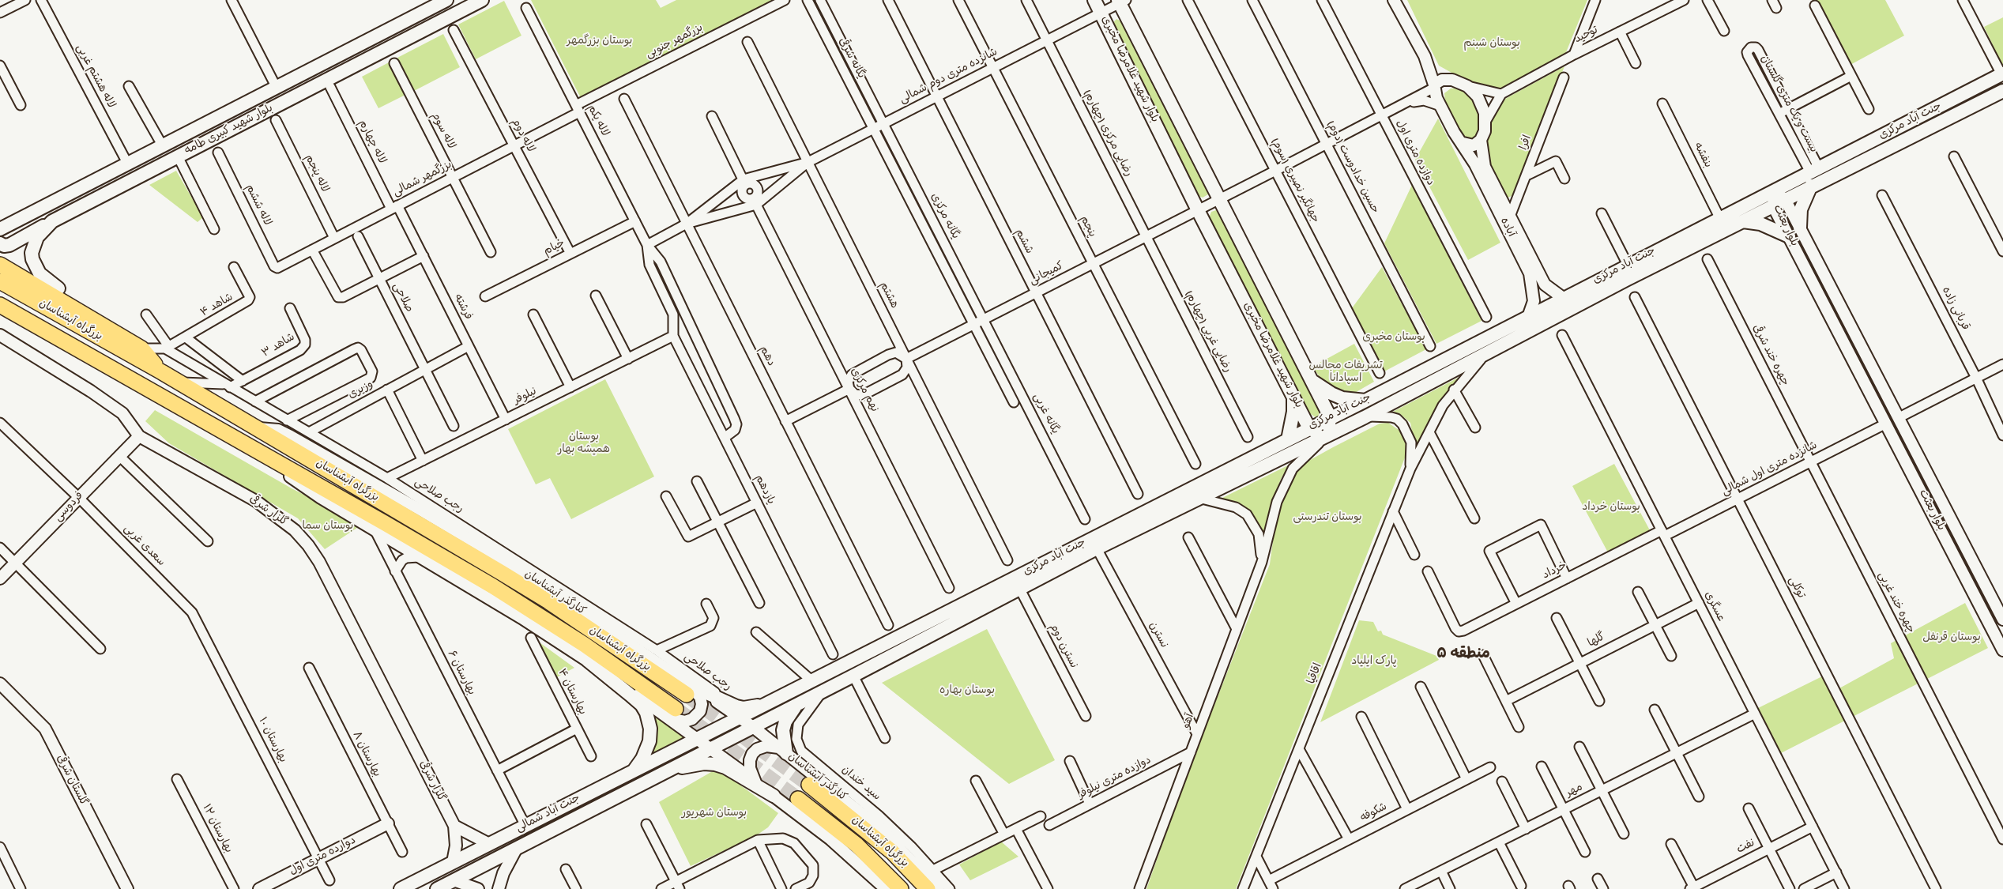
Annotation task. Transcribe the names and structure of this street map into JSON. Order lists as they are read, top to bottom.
{
  "streets": {
    "highway": ["بزرگراه آبشناسان"],
    "main road": [
      "بلوار شهید غلامرضا مخبری",
      "جنت آباد مرکزی",
      "بلوار شهید کبیری طامه",
      "جنت آباد شمالی"
    ],
    "street": [
      "توحید",
      "بزرگمهر جنوبی",
      "یگانه شرقی",
      "لاله هشتم غربی",
      "شانزده متری دوم شمالی",
      "بیست و یک متری گلستان",
      "لاله یکم",
      "لاله سوم",
      "رضایی مرکزی (چهارم)",
      "لاله دوم",
      "لاله چهارم",
      "افرا",
      "دوازده متری اول",
      "بنفشه",
      "حسین خدادوست (دوم)",
      "لاله پنجم",
      "بزرگمهر شمالی",
      "جهانگیر نصیری (سوم)",
      "لاله ششم",
      "یگانه مرکزی",
      "بلوار بعثت",
      "پنجم",
      "آباده",
      "ششم",
      "خیام",
      "کمیجانی",
      "هشتم",
      "صلاحی",
      "شاهد ۴",
      "فرشته",
      "قربانی زاده",
      "رضایی غربی (چهارم)",
      "شاهد ۳",
      "چهره خند شرقی",
      "دهم",
      "وزیری",
      "نهم مرکزی",
      "نیلوفر",
      "یگانه غربی",
      "شانزده متری اول شمالی",
      "یازدهم",
      "رجب صلاحی",
      "فردوسی",
      "گلزار شرقی",
      "سعدی غربی",
      "خرداد",
      "توکلی",
      "کنارگذر آبشناسان",
      "چهره خند غربی",
      "عسگری",
      "نسترن",
      "گلها",
      "نسترن دوم",
      "بهارستان ۶",
      "اقاقیا",
      "بهارستان ۴",
      "آهو",
      "بهارستان ۱۰",
      "بهارستان ۸",
      "دوازده متری نیلوفر",
      "گلستان شرقی",
      "سید خندان",
      "مهر",
      "شکوفه",
      "بهارستان ۱۲",
      "نفت",
      "دوارده متری اول"
    ]
  },
  "crossings": [
    ["بزرگمهر جنوبی", "لاله یکم"],
    ["بزرگمهر جنوبی", "بزرگمهر شمالی"],
    ["یگانه شرقی", "شانزده متری دوم شمالی"],
    ["یگانه شرقی", "یگانه مرکزی"],
    ["بلوار شهید غلامرضا مخبری", "شانزده متری دوم شمالی"],
    ["بلوار شهید غلامرضا مخبری", "جنت آباد مرکزی"],
    ["بلوار شهید غلامرضا مخبری", "کمیجانی"],
    ["لاله هشتم غربی", "بلوار شهید کبیری طامه"],
    ["شانزده متری دوم شمالی", "لاله یکم"],
    ["شانزده متری دوم شمالی", "رضایی مرکزی (چهارم)"],
    ["شانزده متری دوم شمالی", "یگانه مرکزی"],
    ["شانزده متری دوم شمالی", "پنجم"],
    ["شانزده متری دوم شمالی", "ششم"],
    ["شانزده متری دوم شمالی", "هشتم"],
    ["شانزده متری دوم شمالی", "دهم"],
    ["شانزده متری دوم شمالی", "نهم مرکزی"],
    ["بیست و یک متری گلستان", "جنت آباد مرکزی"],
    ["لاله یکم", "بزرگمهر شمالی"],
    ["لاله یکم", "خیام"],
    ["لاله یکم", "نیلوفر"],
    ["لاله یکم", "یازدهم"],
    ["جنت آباد مرکزی", "بنفشه"],
    ["جنت آباد مرکزی", "بلوار بعثت"],
    ["جنت آباد مرکزی", "آباده"],
    ["جنت آباد مرکزی", "کنارگذر آبشناسان"],
    ["جنت آباد مرکزی", "نسترن"],
    ["جنت آباد مرکزی", "نسترن دوم"],
    ["جنت آباد مرکزی", "آهو"],
    ["جنت آباد مرکزی", "سید خندان"],
    ["جنت آباد مرکزی", "جنت آباد شمالی"],
    ["لاله سوم", "بزرگمهر شمالی"],
    ["رضایی مرکزی (چهارم)", "کمیجانی"],
    ["رضایی مرکزی (چهارم)", "رضایی غربی (چهارم)"],
    ["لاله دوم", "بزرگمهر شمالی"],
    ["لاله دوم", "خیام"],
    ["لاله چهارم", "بزرگمهر شمالی"],
    ["لاله چهارم", "فرشته"],
    ["افرا", "آباده"],
    ["دوازده متری اول", "کمیجانی"],
    ["حسین خدادوست (دوم)", "کمیجانی"],
    ["لاله پنجم", "بزرگمهر شمالی"],
    ["بزرگمهر شمالی", "لاله ششم"],
    ["بزرگمهر شمالی", "فرشته"],
    ["جهانگیر نصیری (سوم)", "کمیجانی"],
    ["یگانه مرکزی", "کمیجانی"],
    ["یگانه مرکزی", "یگانه غربی"],
    ["بلوار بعثت", "شانزده متری اول شمالی"],
    ["پنجم", "کمیجانی"],
    ["ششم", "کمیجانی"],
    ["کمیجانی", "هشتم"],
    ["کمیجانی", "رضایی غربی (چهارم)"],
    ["کمیجانی", "یگانه غربی"],
    ["صلاحی", "وزیری"],
    ["شاهد ۴", "رجب صلاحی"],
    ["فرشته", "وزیری"],
    ["فرشته", "نیلوفر"],
    ["بزرگراه آبشناسان", "رجب صلاحی"],
    ["بزرگراه آبشناسان", "کنارگذر آبشناسان"],
    ["شاهد ۳", "رجب صلاحی"],
    ["چهره خند شرقی", "شانزده متری اول شمالی"],
    ["چهره خند شرقی", "چهره خند غربی"],
    ["وزیری", "رجب صلاحی"],
    ["نیلوفر", "یازدهم"],
    ["نیلوفر", "رجب صلاحی"],
    ["شانزده متری اول شمالی", "خرداد"],
    ["شانزده متری اول شمالی", "توکلی"],
    ["شانزده متری اول شمالی", "چهره خند غربی"],
    ["شانزده متری اول شمالی", "عسگری"],
    ["فردوسی", "گلزار شرقی"],
    ["فردوسی", "سعدی غربی"],
    ["گلزار شرقی", "جنت آباد شمالی"],
    ["سعدی غربی", "بهارستان ۱۰"],
    ["خرداد", "عسگری"],
    ["عسگری", "گلها"],
    ["عسگری", "مهر"],
    ["عسگری", "نفت"],
    ["نسترن", "آهو"],
    ["بهارستان ۶", "جنت آباد شمالی"],
    ["آهو", "دوازده متری نیلوفر"],
    ["بهارستان ۱۰", "دوارده متری اول"],
    ["بهارستان ۸", "دوارده متری اول"]
  ],
  "districts": ["منطقه ۵"],
  "parks": [
    "بوستان بزرگمهر",
    "بوستان شبنم",
    "بوستان مخبری",
    "تشریفات مجالس اسپادانا",
    "بوستان همیشه بهار",
    "بوستان خرداد",
    "بوستان تندرستی",
    "بوستان سما",
    "بوستان قرنفل",
    "پارک ایلیاد",
    "بوستان بهاره",
    "بوستان شهریور"
  ]
}
